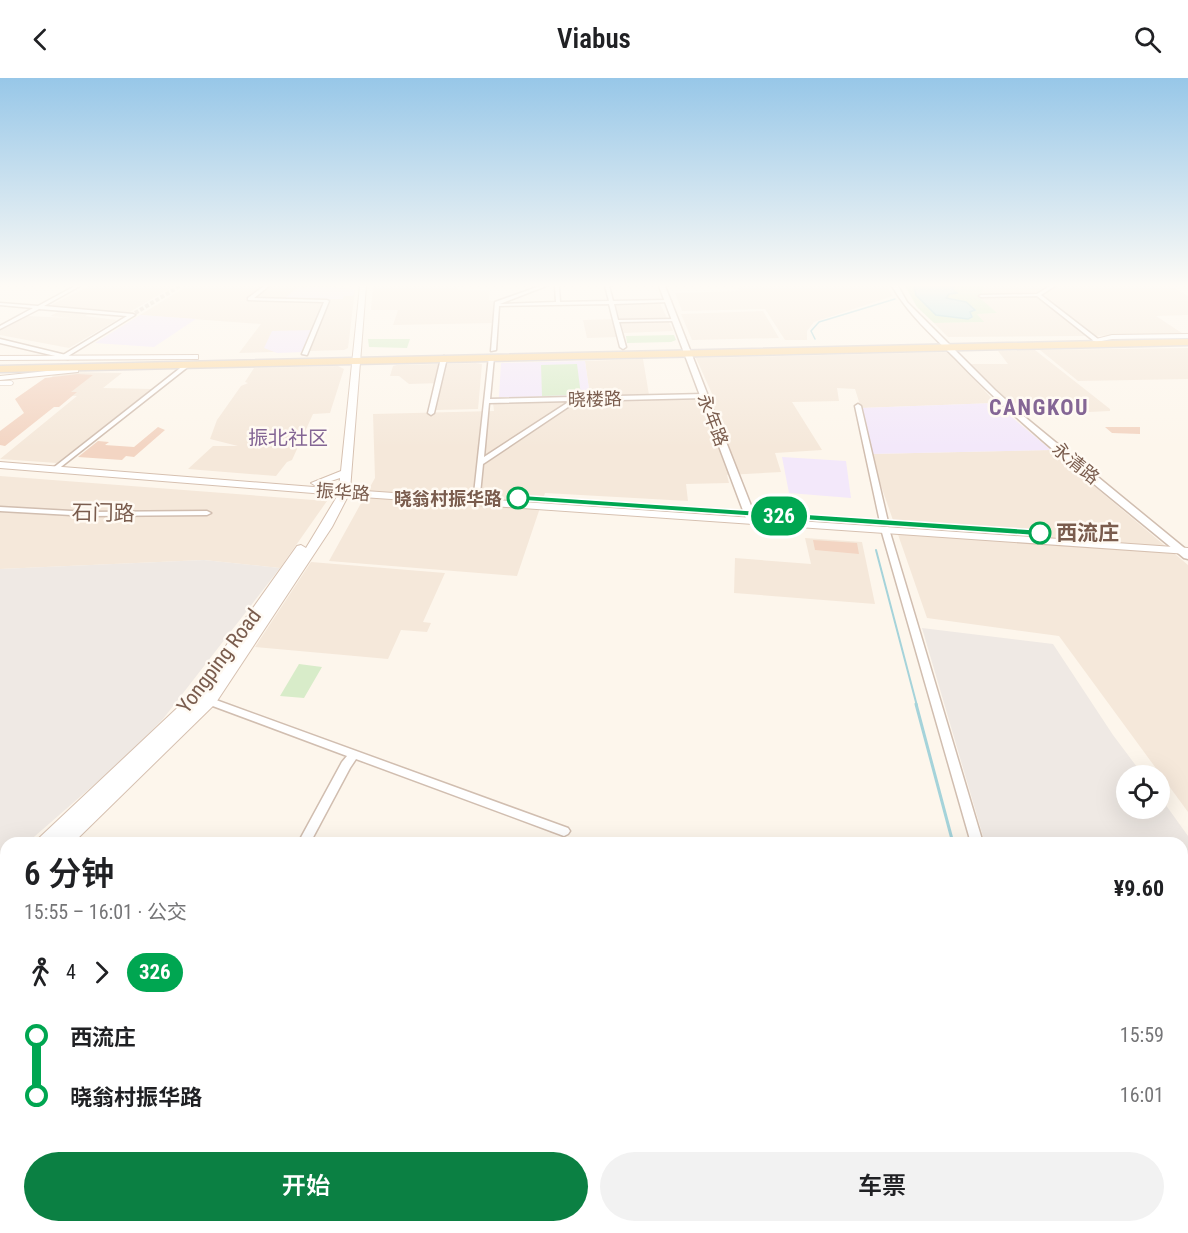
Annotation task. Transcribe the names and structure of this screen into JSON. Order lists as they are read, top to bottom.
{
  "streets": {
    "main road": ["振华路", "Yongping Road"],
    "street": [
      "晓楼路",
      "永年路",
      "永清路",
      "石门路"
    ]
  },
  "crossings": [
    ["晓楼路", "永年路"],
    ["永年路", "振华路"],
    ["永清路", "振华路"],
    ["振华路", "Yongping Road"]
  ],
  "districts": ["CANGKOU", "振北社区"],
  "places": ["晓翁村振华路", "西流庄"],
  "lines": ["bus line 326"],
  "page": {
    "header": "Viabus",
    "on_map": "326",
    "heading": ["6 分钟", "15:55 – 16:01 · 公交", "¥9.60"],
    "legs": ["4", "326"],
    "list": [
      {
        "name": "西流庄",
        "value": "15:59"
      },
      {
        "name": "晓翁村振华路",
        "value": "16:01"
      }
    ],
    "buttons": ["开始", "车票"]
  }
}
